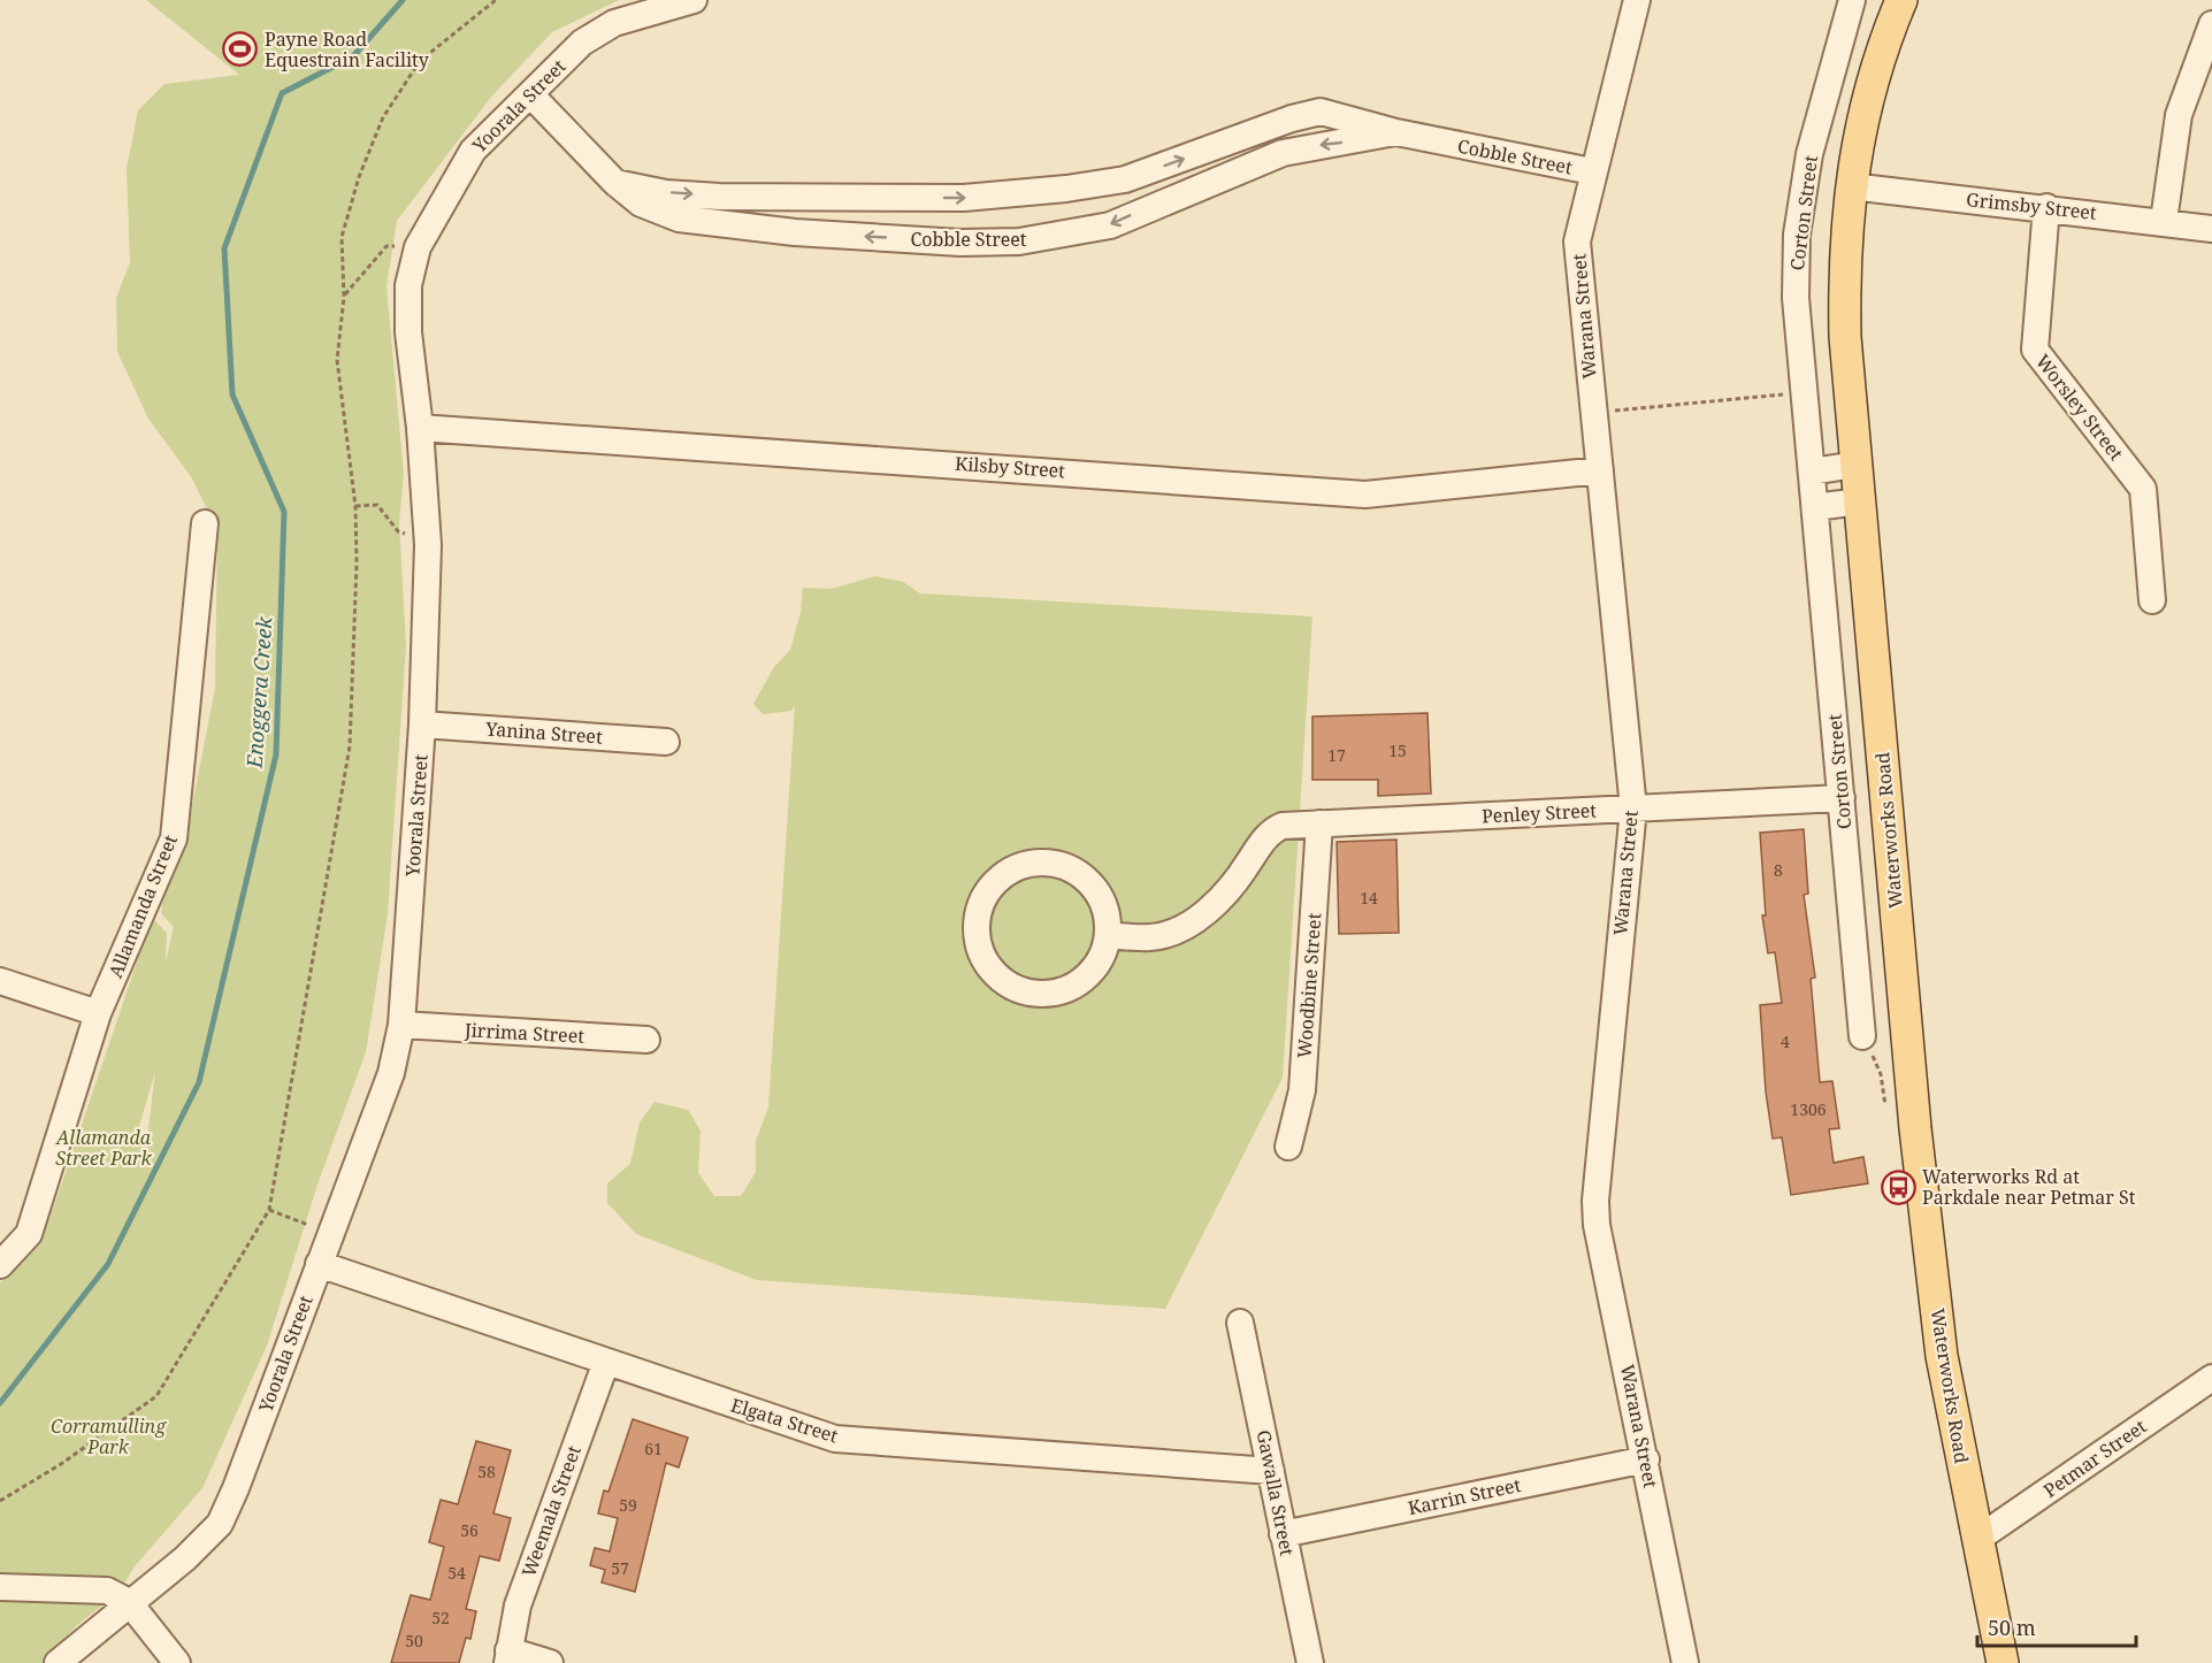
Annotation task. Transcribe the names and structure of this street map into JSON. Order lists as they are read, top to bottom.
{
  "streets": {
    "main road": ["Waterworks Road"],
    "street": [
      "Yoorala Street",
      "Cobble Street",
      "Grimsby Street",
      "Corton Street",
      "Warana Street",
      "Worsley Street",
      "Kilsby Street",
      "Yanina Street",
      "Penley Street",
      "Allamanda Street",
      "Woodbine Street",
      "Jirrima Street",
      "Elgata Street",
      "Petmar Street",
      "Gawalla Street",
      "Karrin Street",
      "Weemala Street"
    ]
  },
  "crossings": [
    ["Yoorala Street", "Cobble Street"],
    ["Yoorala Street", "Kilsby Street"],
    ["Yoorala Street", "Yanina Street"],
    ["Yoorala Street", "Jirrima Street"],
    ["Yoorala Street", "Elgata Street"],
    ["Cobble Street", "Warana Street"],
    ["Grimsby Street", "Worsley Street"],
    ["Grimsby Street", "Waterworks Road"],
    ["Corton Street", "Penley Street"],
    ["Warana Street", "Kilsby Street"],
    ["Warana Street", "Penley Street"],
    ["Warana Street", "Karrin Street"],
    ["Penley Street", "Woodbine Street"],
    ["Waterworks Road", "Petmar Street"],
    ["Elgata Street", "Gawalla Street"],
    ["Elgata Street", "Weemala Street"],
    ["Gawalla Street", "Karrin Street"]
  ],
  "water": ["Enoggera Creek"],
  "parks": ["Allamanda Street Park", "Corramulling Park"],
  "places": {
    "sports": ["Payne Road Equestrain Facility"],
    "bus stop": ["Waterworks Rd at Parkdale near Petmar St"]
  },
  "house_numbers": [
    "15",
    "17",
    "8",
    "14",
    "4",
    "1306",
    "61",
    "58",
    "59",
    "56",
    "57",
    "54",
    "52",
    "50"
  ],
  "scale_bar": "50 m"
}
